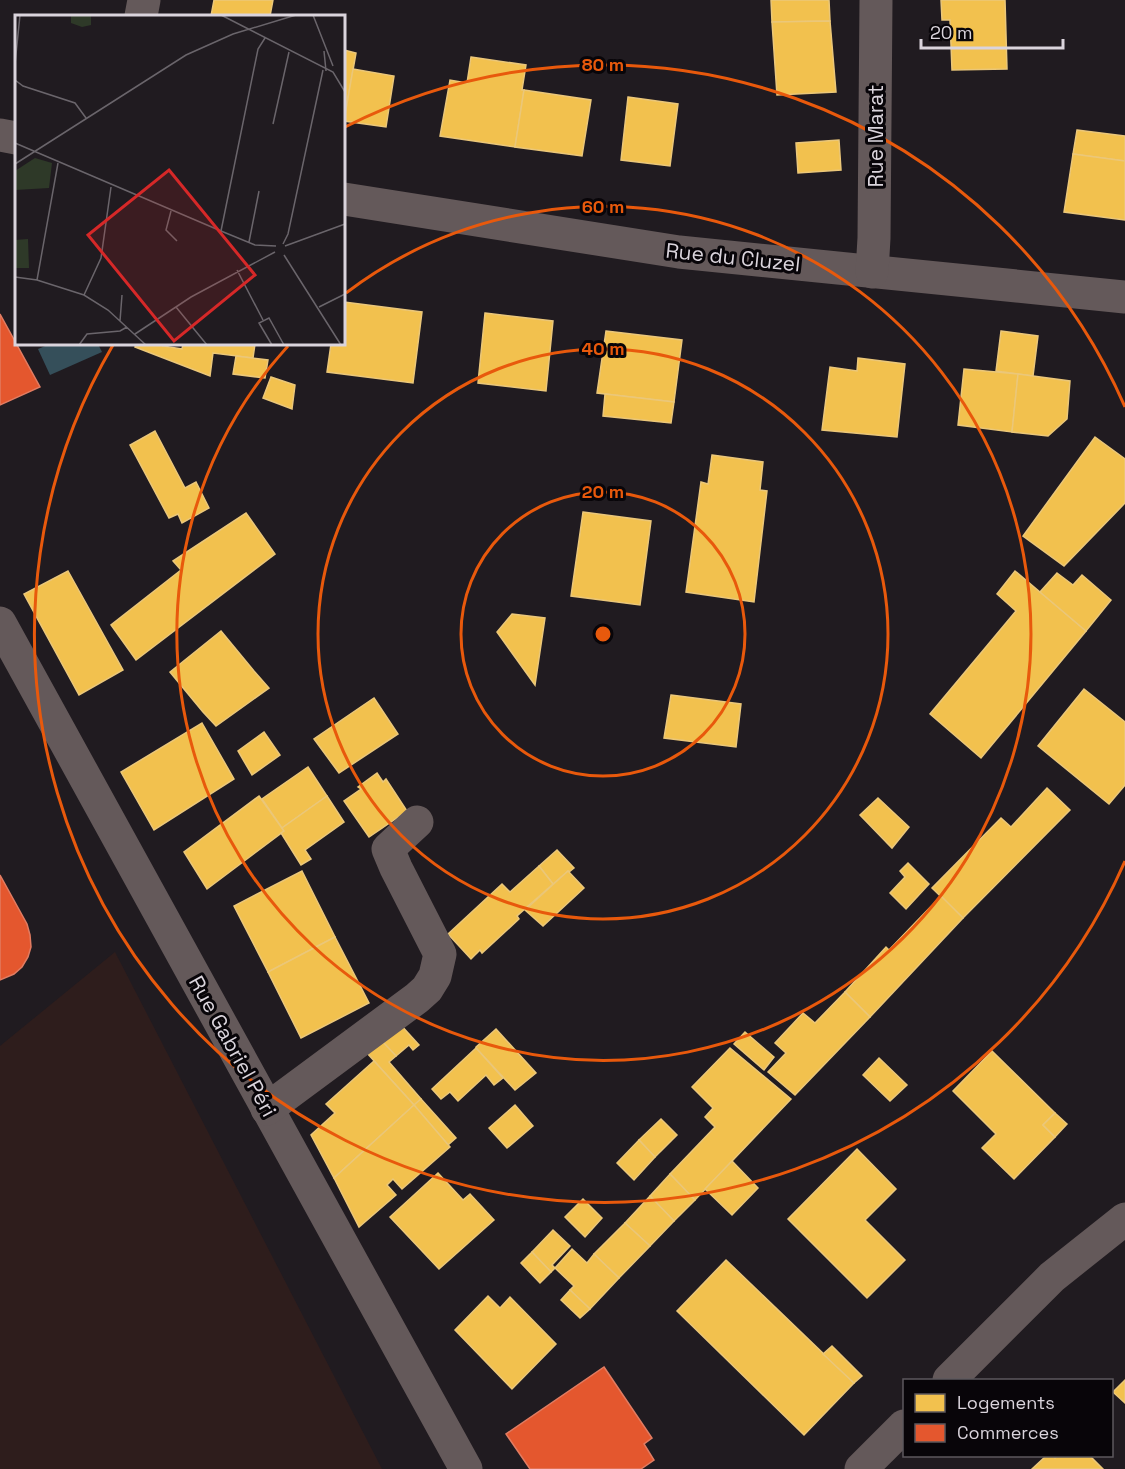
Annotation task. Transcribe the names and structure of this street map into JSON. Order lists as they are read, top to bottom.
{
  "streets": {
    "street": ["Rue Marat", "Rue du Cluzel", "Rue Gabriel Péri"]
  },
  "crossings": [
    ["Rue Marat", "Rue du Cluzel"]
  ],
  "legend": ["Logements", "Commerces"],
  "scale_bar": "20 m",
  "rings": [
    "80 m",
    "60 m",
    "40 m",
    "20 m"
  ]
}
